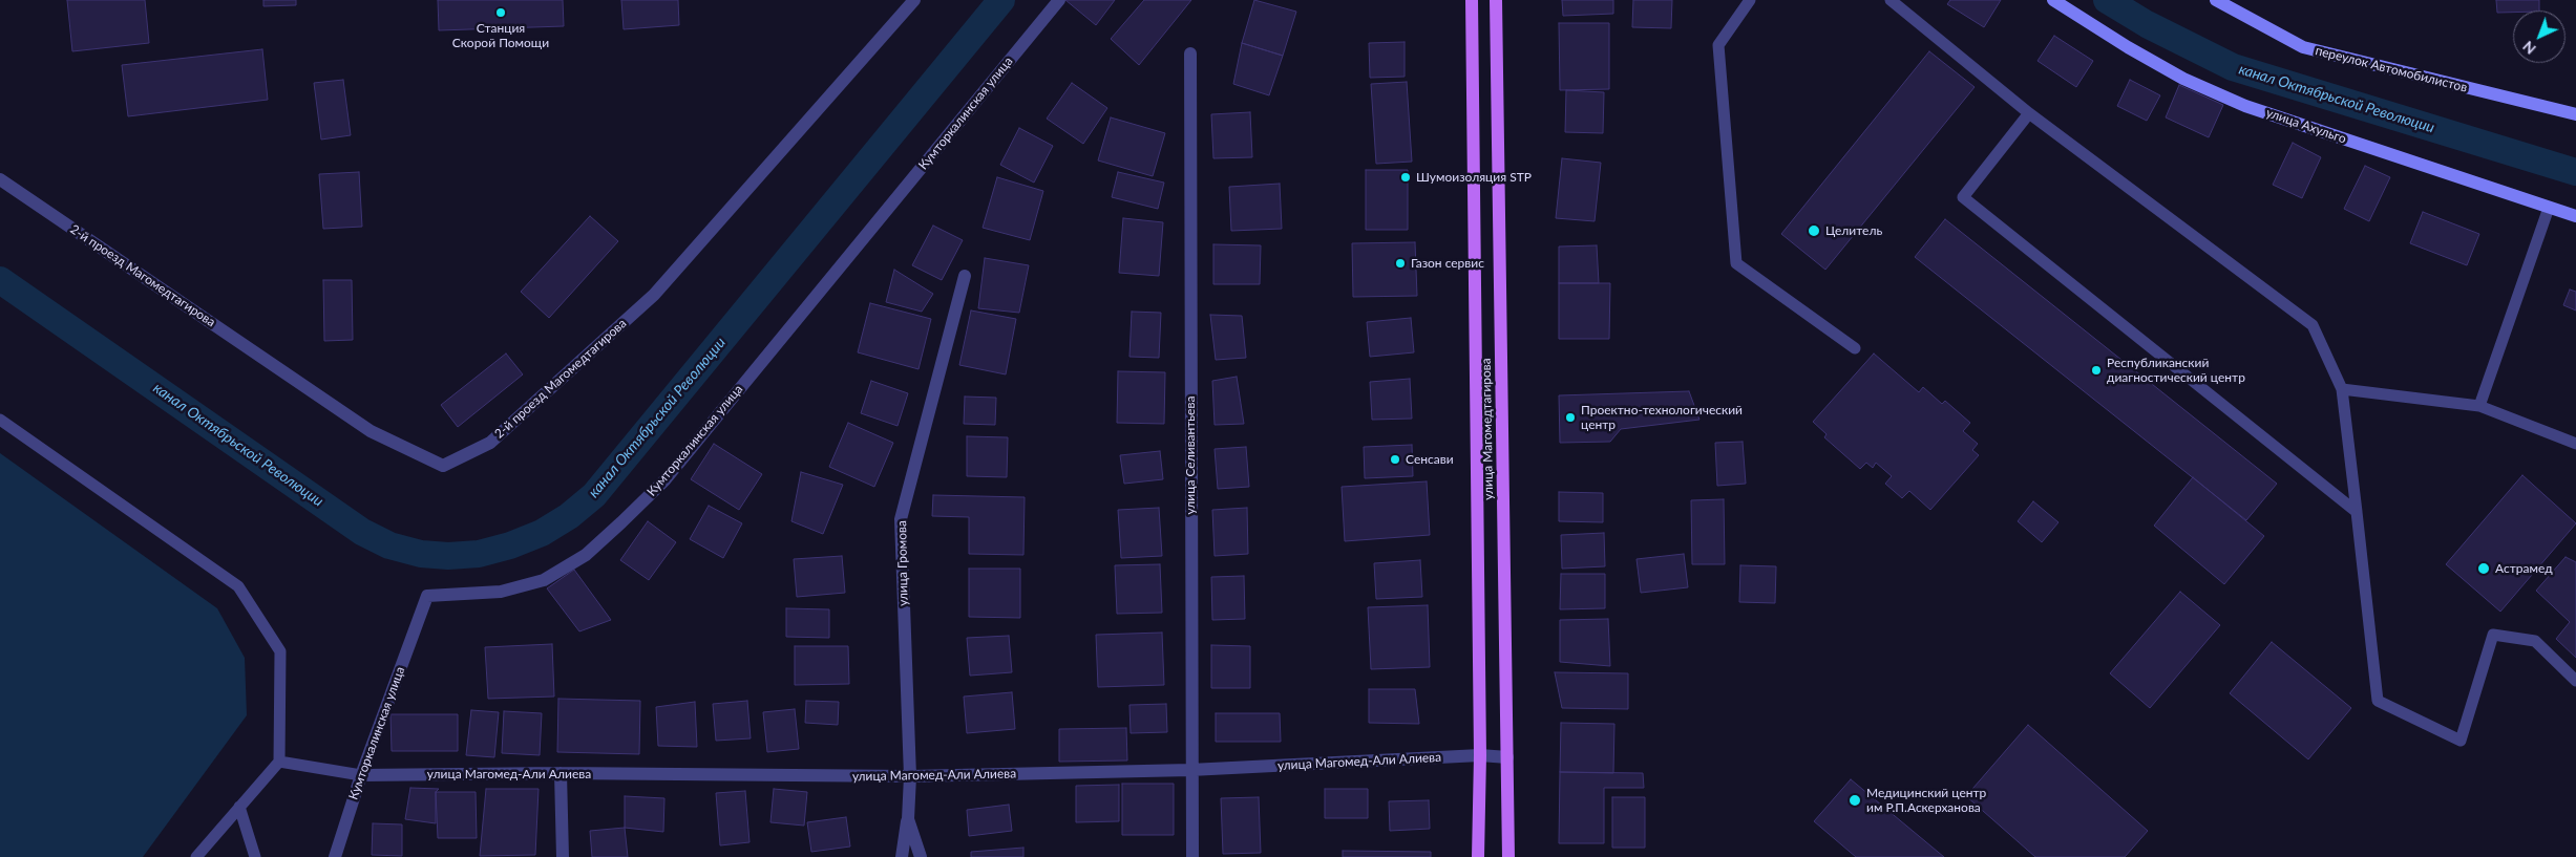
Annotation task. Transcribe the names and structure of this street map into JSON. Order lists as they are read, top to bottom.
{
  "streets": {
    "main road": ["переулок Автомобилистов", "улица Ахульго", "улица Магомедтагирова"],
    "street": [
      "Кумторкалинская улица",
      "2-й проезд Магомедтагирова",
      "улица Селивантьева",
      "улица Громова",
      "улица Магомед-Али Алиева"
    ]
  },
  "crossings": [
    ["Кумторкалинская улица", "улица Магомед-Али Алиева"],
    ["улица Магомедтагирова", "улица Магомед-Али Алиева"],
    ["улица Селивантьева", "улица Магомед-Али Алиева"],
    ["улица Громова", "улица Магомед-Али Алиева"]
  ],
  "water": ["канал Октябрьской Революции"],
  "places": [
    "Станция Скорой Помощи",
    "Шумоизоляция STP",
    "Целитель",
    "Газон сервис",
    "Республиканский диагностический центр",
    "Проектно-технологический центр",
    "Сенсави",
    "Астрамед",
    "Медицинский центр им Р.П.Аскерханова"
  ],
  "north": "bottom left"
}
